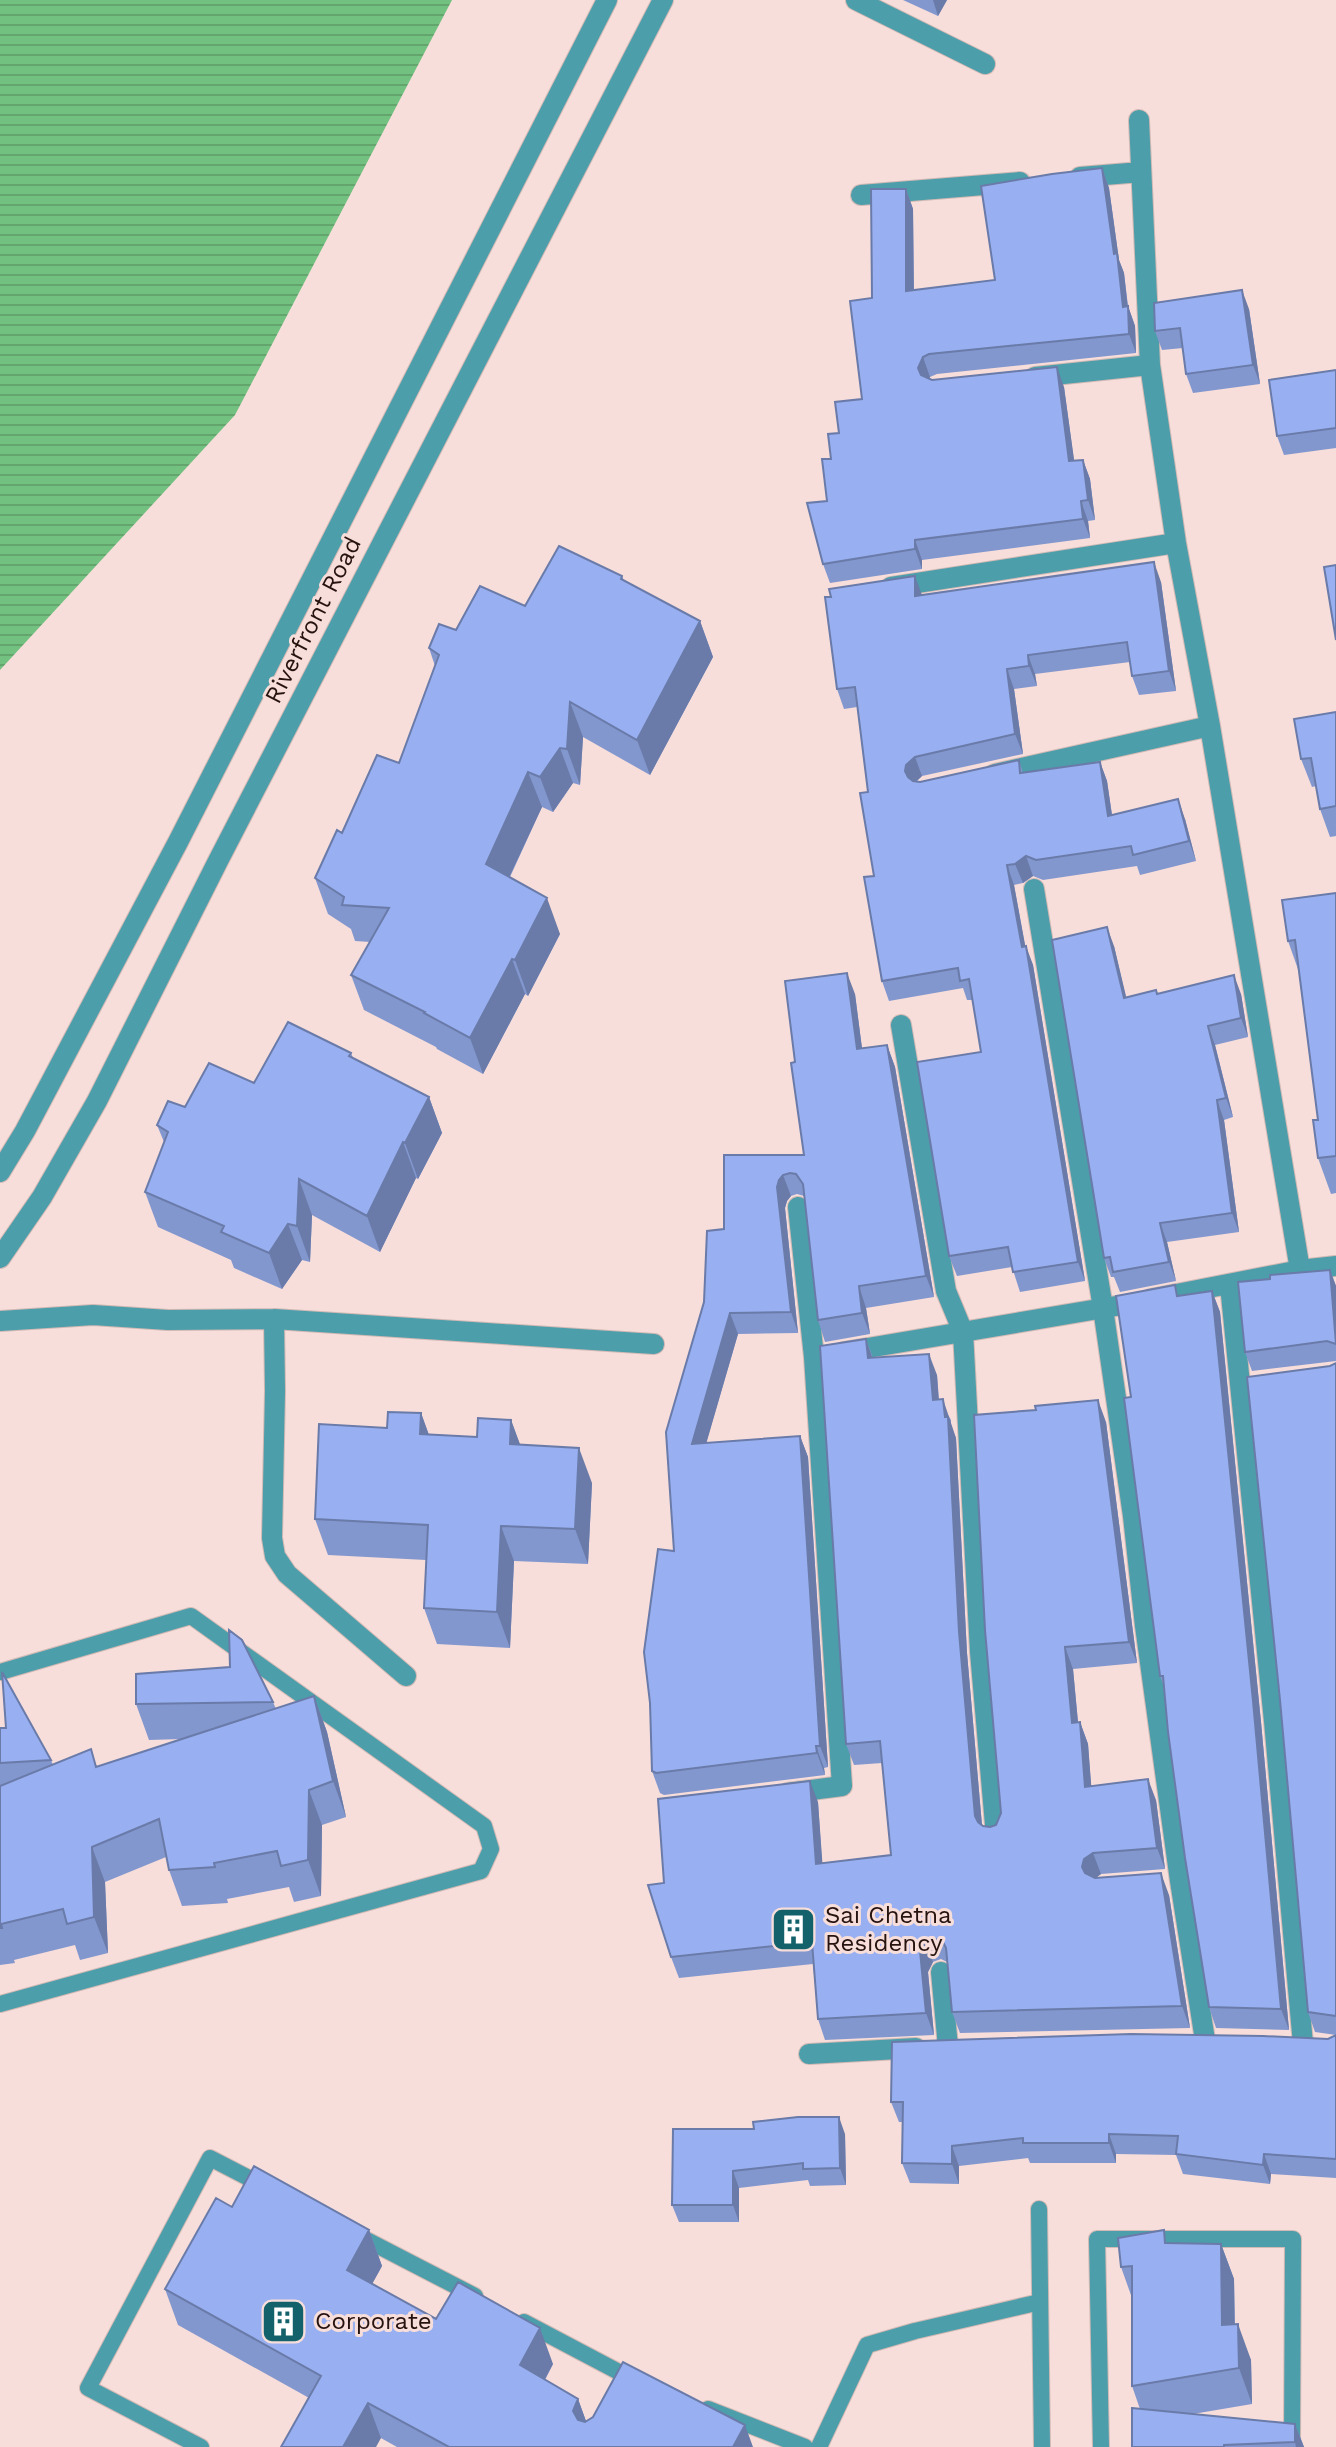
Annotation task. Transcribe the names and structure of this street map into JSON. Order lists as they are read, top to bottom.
{
  "streets": {
    "street": ["Riverfront Road"]
  },
  "places": {
    "building": ["Sai Chetna Residency", "Corporate"]
  }
}
